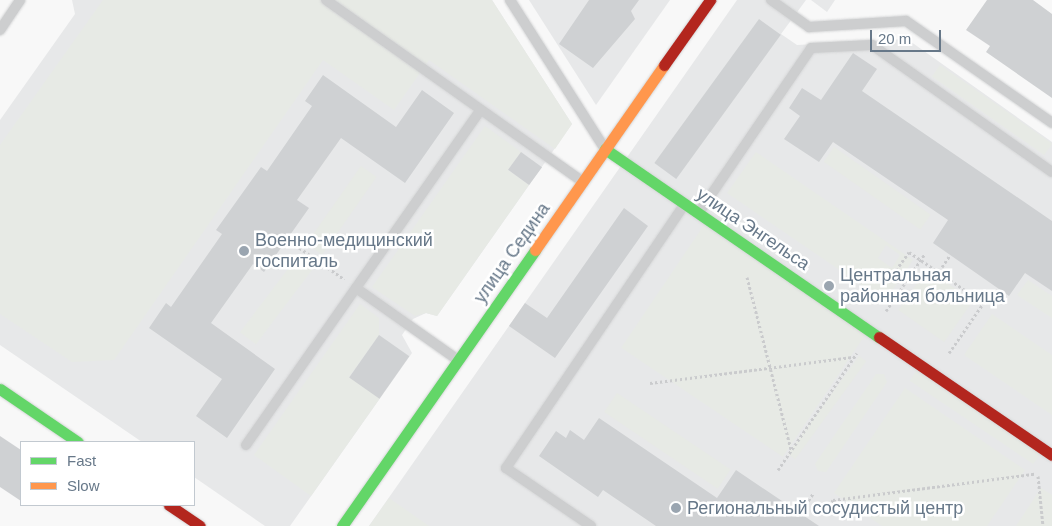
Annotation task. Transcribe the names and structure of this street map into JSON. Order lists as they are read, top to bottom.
{
  "streets": {
    "street": ["улица Энгельса", "улица Седина"]
  },
  "crossings": [
    ["улица Энгельса", "улица Седина"]
  ],
  "places": ["Военно-медицинский госпиталь", "Центральная районная больница", "Региональный сосудистый центр"],
  "legend": ["Fast", "Slow"],
  "scale_bar": "20 m"
}
